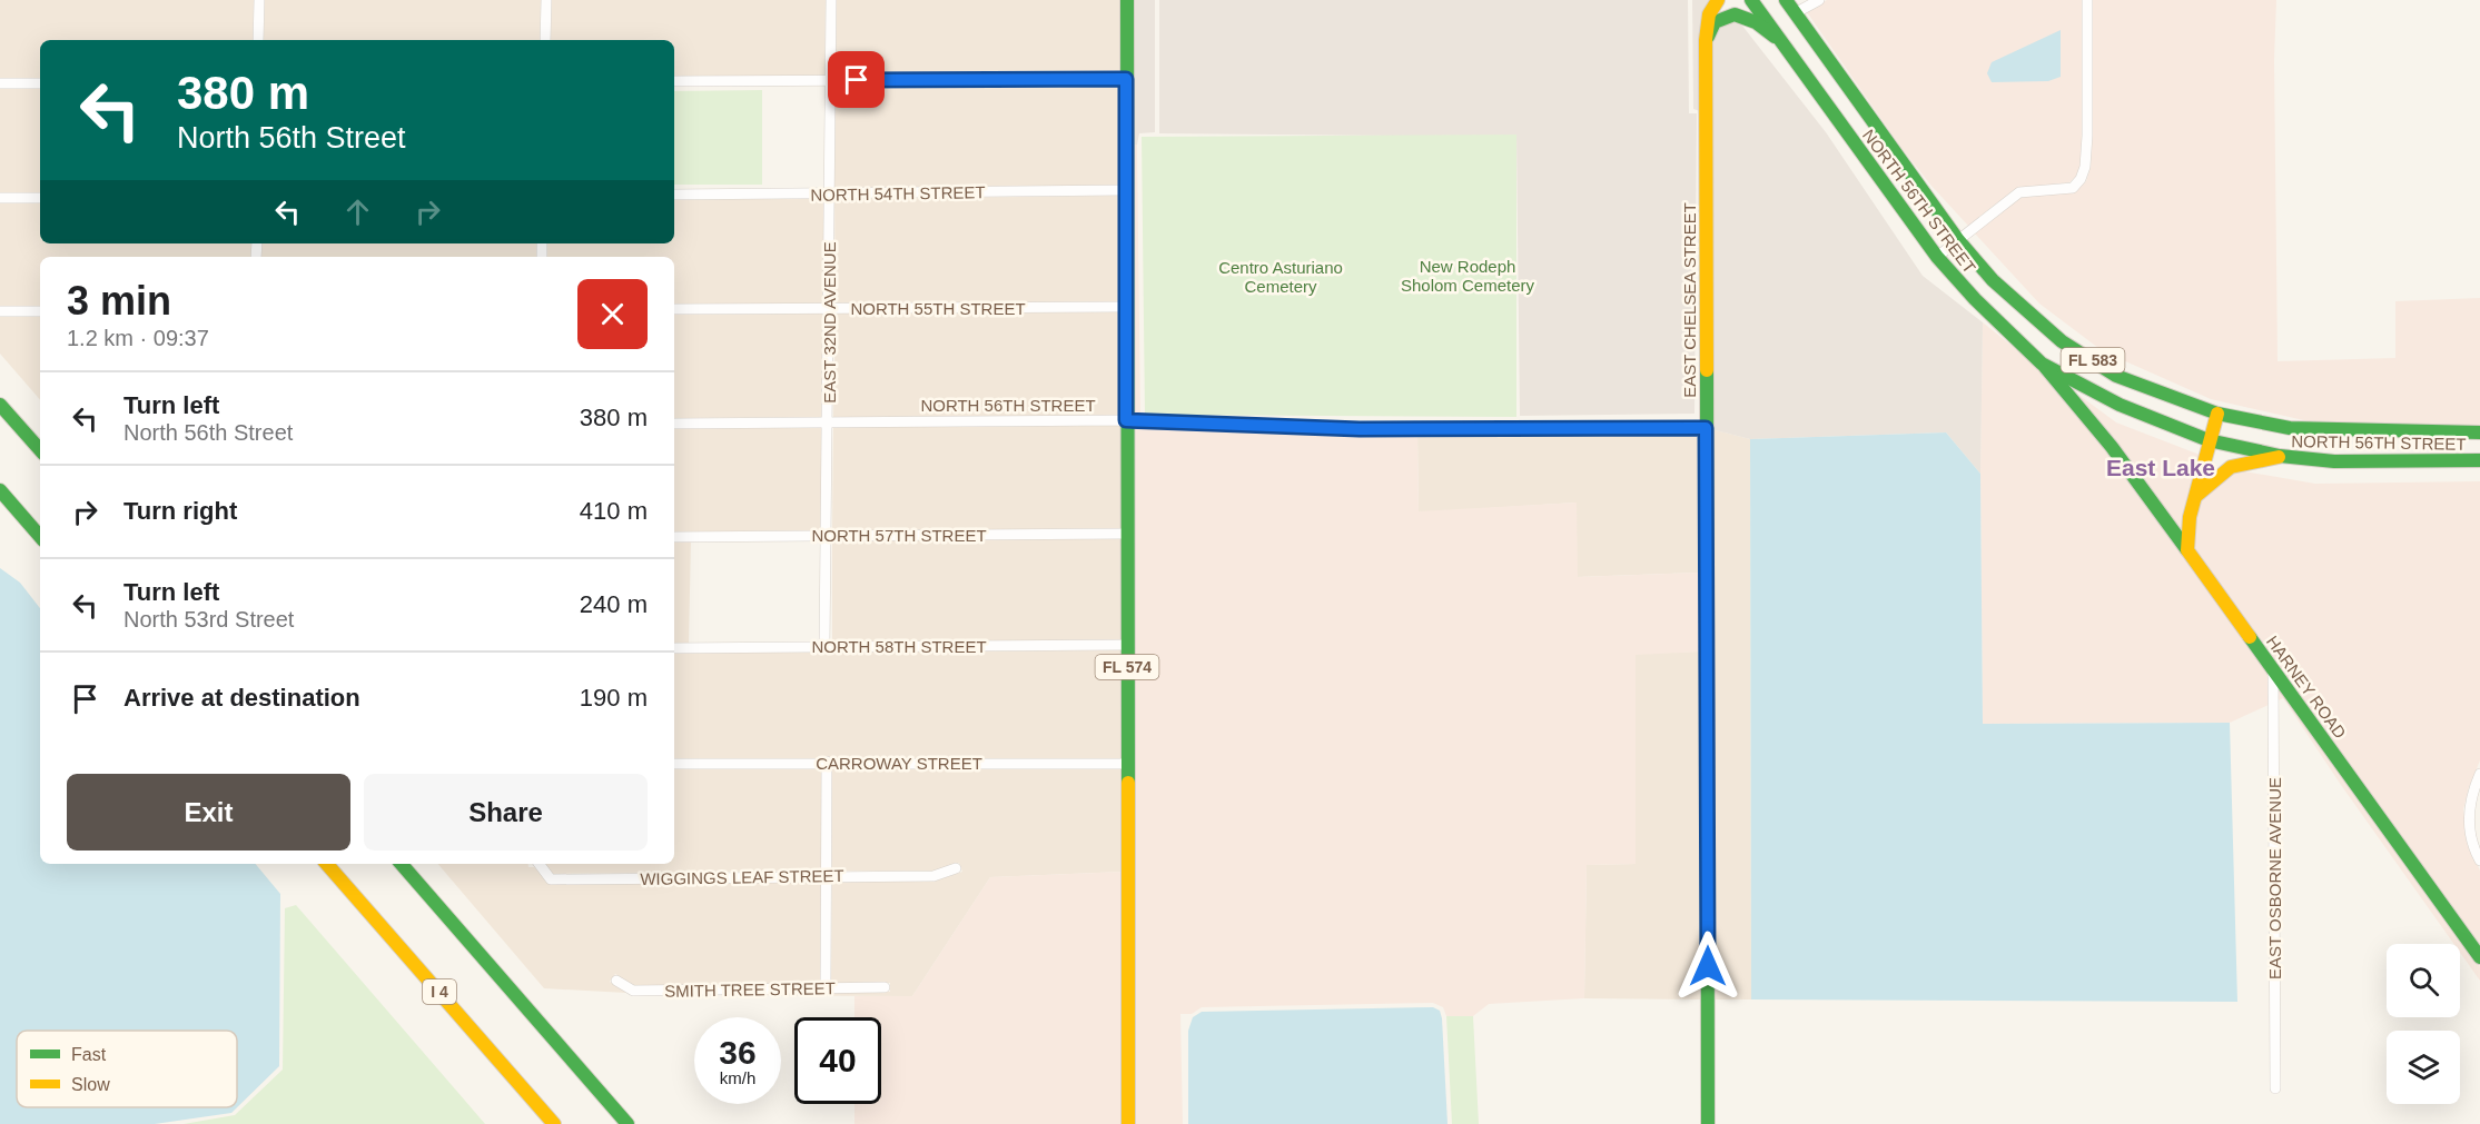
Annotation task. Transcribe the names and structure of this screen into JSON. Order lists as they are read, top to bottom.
{
  "streets": {
    "main road": [
      "NORTH 56TH STREET",
      "EAST CHELSEA STREET",
      "FL 583",
      "FL 574",
      "HARNEY ROAD",
      "I 4"
    ],
    "street": [
      "NORTH 54TH STREET",
      "NORTH 55TH STREET",
      "EAST 32ND AVENUE",
      "NORTH 57TH STREET",
      "NORTH 58TH STREET",
      "CARROWAY STREET",
      "WIGGINGS LEAF STREET",
      "EAST OSBORNE AVENUE",
      "SMITH TREE STREET"
    ]
  },
  "crossings": [
    ["NORTH 54TH STREET", "EAST 32ND AVENUE"],
    ["NORTH 54TH STREET", "FL 574"],
    ["NORTH 56TH STREET", "EAST CHELSEA STREET"],
    ["NORTH 56TH STREET", "EAST 32ND AVENUE"],
    ["NORTH 56TH STREET", "FL 574"],
    ["NORTH 56TH STREET", "HARNEY ROAD"],
    ["NORTH 55TH STREET", "EAST 32ND AVENUE"],
    ["NORTH 55TH STREET", "FL 574"],
    ["EAST 32ND AVENUE", "NORTH 57TH STREET"],
    ["EAST 32ND AVENUE", "NORTH 58TH STREET"],
    ["NORTH 57TH STREET", "FL 574"],
    ["NORTH 58TH STREET", "FL 574"],
    ["FL 574", "CARROWAY STREET"],
    ["HARNEY ROAD", "EAST OSBORNE AVENUE"]
  ],
  "districts": ["East Lake"],
  "parks": ["New Rodeph Sholom Cemetery", "Centro Asturiano Cemetery"],
  "legend": ["Fast", "Slow"],
  "page": {
    "turn": ["380 m", "North 56th Street"],
    "heading": ["3 min", "1.2 km · 09:37"],
    "list": [
      {
        "name": "Turn left",
        "note": "North 56th Street",
        "value": "380 m"
      },
      {
        "name": "Turn right",
        "value": "410 m"
      },
      {
        "name": "Turn left",
        "note": "North 53rd Street",
        "value": "240 m"
      },
      {
        "name": "Arrive at destination",
        "value": "190 m"
      }
    ],
    "buttons": ["Exit", "Share"],
    "speed": "36 km/h",
    "limit": "40"
  }
}
